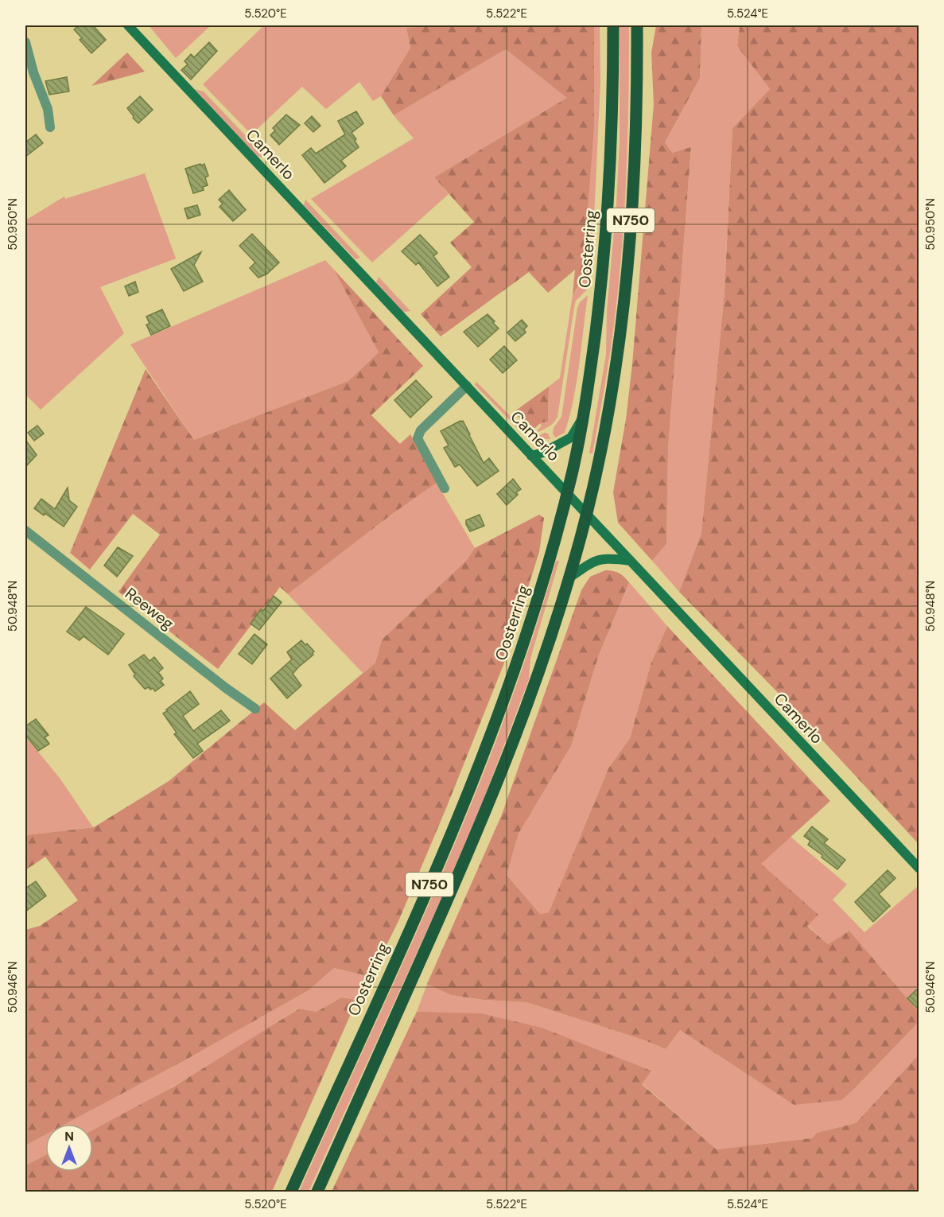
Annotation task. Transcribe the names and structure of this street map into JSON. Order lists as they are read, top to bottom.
{
  "streets": {
    "main road": ["Camerlo", "N750", "Oosterring"],
    "street": ["Reeweg"]
  },
  "crossings": [
    ["Camerlo", "N750"],
    ["Camerlo", "Oosterring"]
  ],
  "north": "top",
  "coordinates": [
    "5.520°E",
    "5.522°E",
    "5.524°E",
    "50.950°N",
    "50.948°N",
    "50.946°N"
  ]
}
